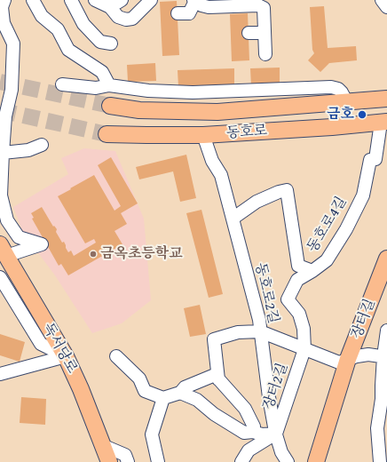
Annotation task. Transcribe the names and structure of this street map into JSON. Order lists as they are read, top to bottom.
{
  "streets": {
    "main road": ["동호로", "장터길", "독서당로"],
    "street": ["동호로4길", "동호로2길", "장터2길"]
  },
  "crossings": [
    ["동호로", "동호로4길"],
    ["동호로", "동호로2길"],
    ["동호로4길", "장터길"],
    ["동호로4길", "장터2길"],
    ["동호로2길", "장터길"],
    ["동호로2길", "장터2길"],
    ["장터길", "장터2길"]
  ],
  "places": ["금호", "금옥초등학교"]
}
